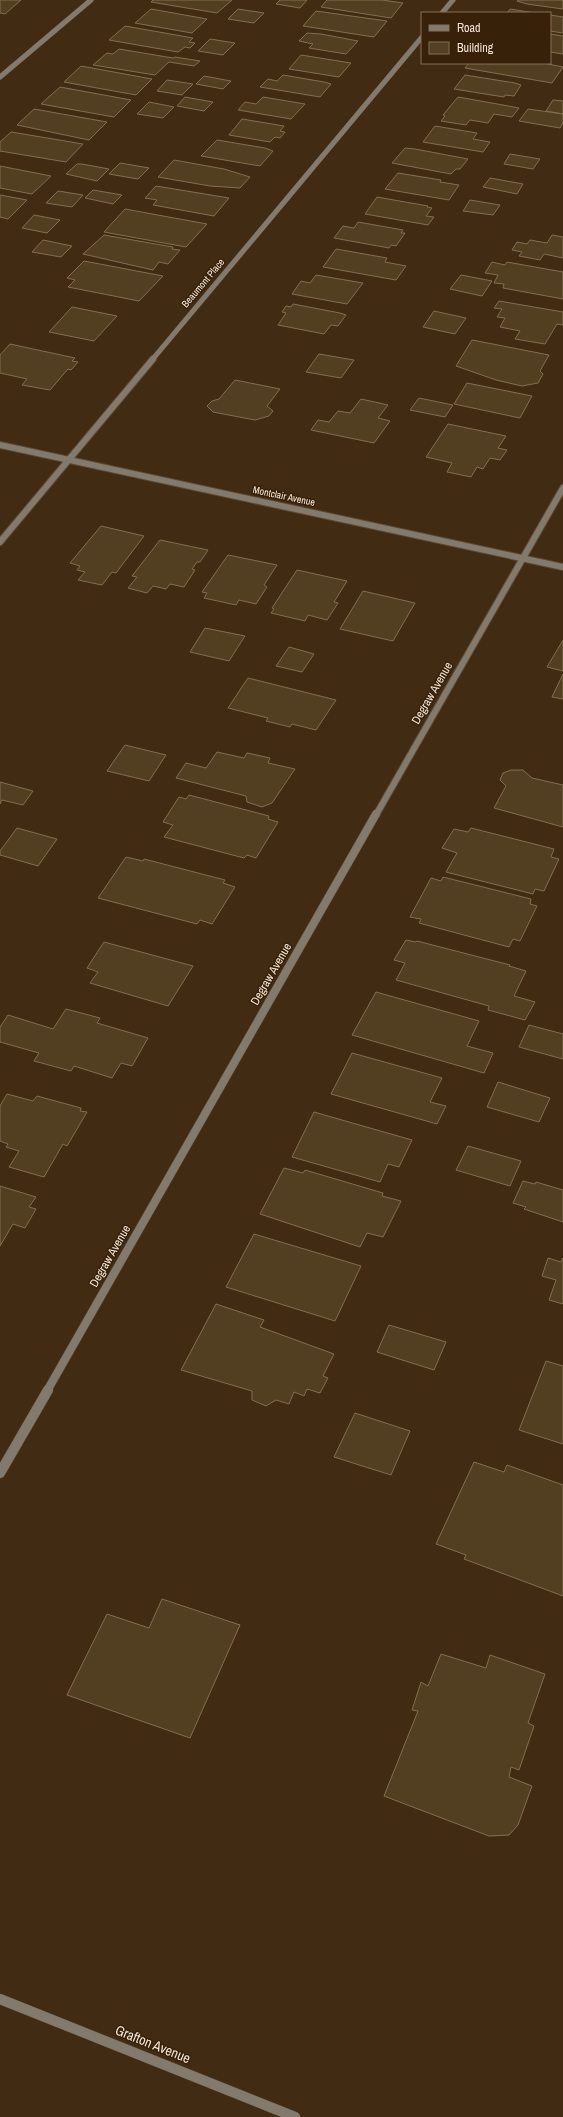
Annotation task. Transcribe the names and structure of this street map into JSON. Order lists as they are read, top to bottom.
{
  "streets": {
    "street": [
      "Beaumont Place",
      "Montclair Avenue",
      "Degraw Avenue",
      "Grafton Avenue"
    ]
  },
  "crossings": [
    ["Beaumont Place", "Montclair Avenue"],
    ["Montclair Avenue", "Degraw Avenue"]
  ],
  "legend": ["Road", "Building"]
}
